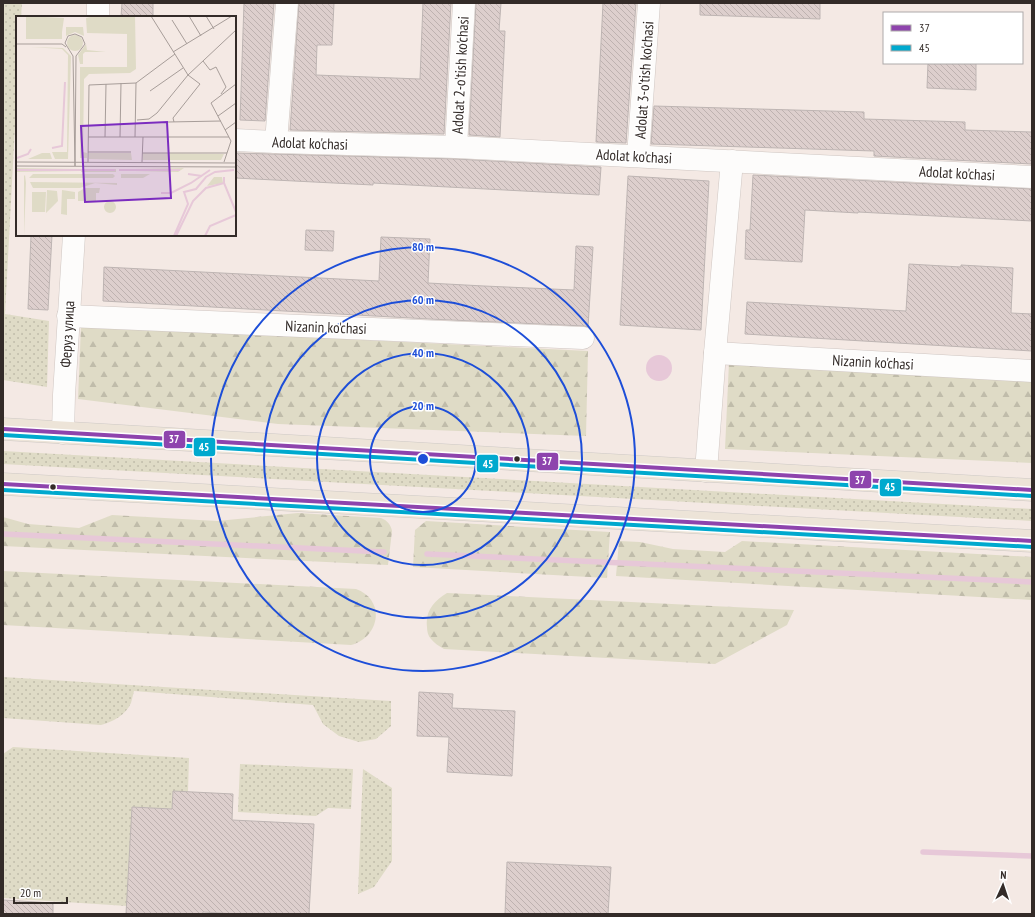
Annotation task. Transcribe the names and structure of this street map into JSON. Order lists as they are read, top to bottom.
{
  "streets": {
    "street": [
      "Adolat 2-o'tish ko'chasi",
      "Adolat 3-o'tish ko'chasi",
      "Adolat ko'chasi",
      "Nizanin ko'chasi",
      "Феруз улица"
    ]
  },
  "crossings": [
    ["Adolat 2-o'tish ko'chasi", "Adolat ko'chasi"],
    ["Adolat 3-o'tish ko'chasi", "Adolat ko'chasi"],
    ["Nizanin ko'chasi", "Феруз улица"]
  ],
  "lines": ["transit line 37", "transit line 45"],
  "legend": ["37", "45"],
  "scale_bar": "20 m",
  "north": "top",
  "rings": [
    "80 m",
    "60 m",
    "40 m",
    "20 m"
  ]
}
